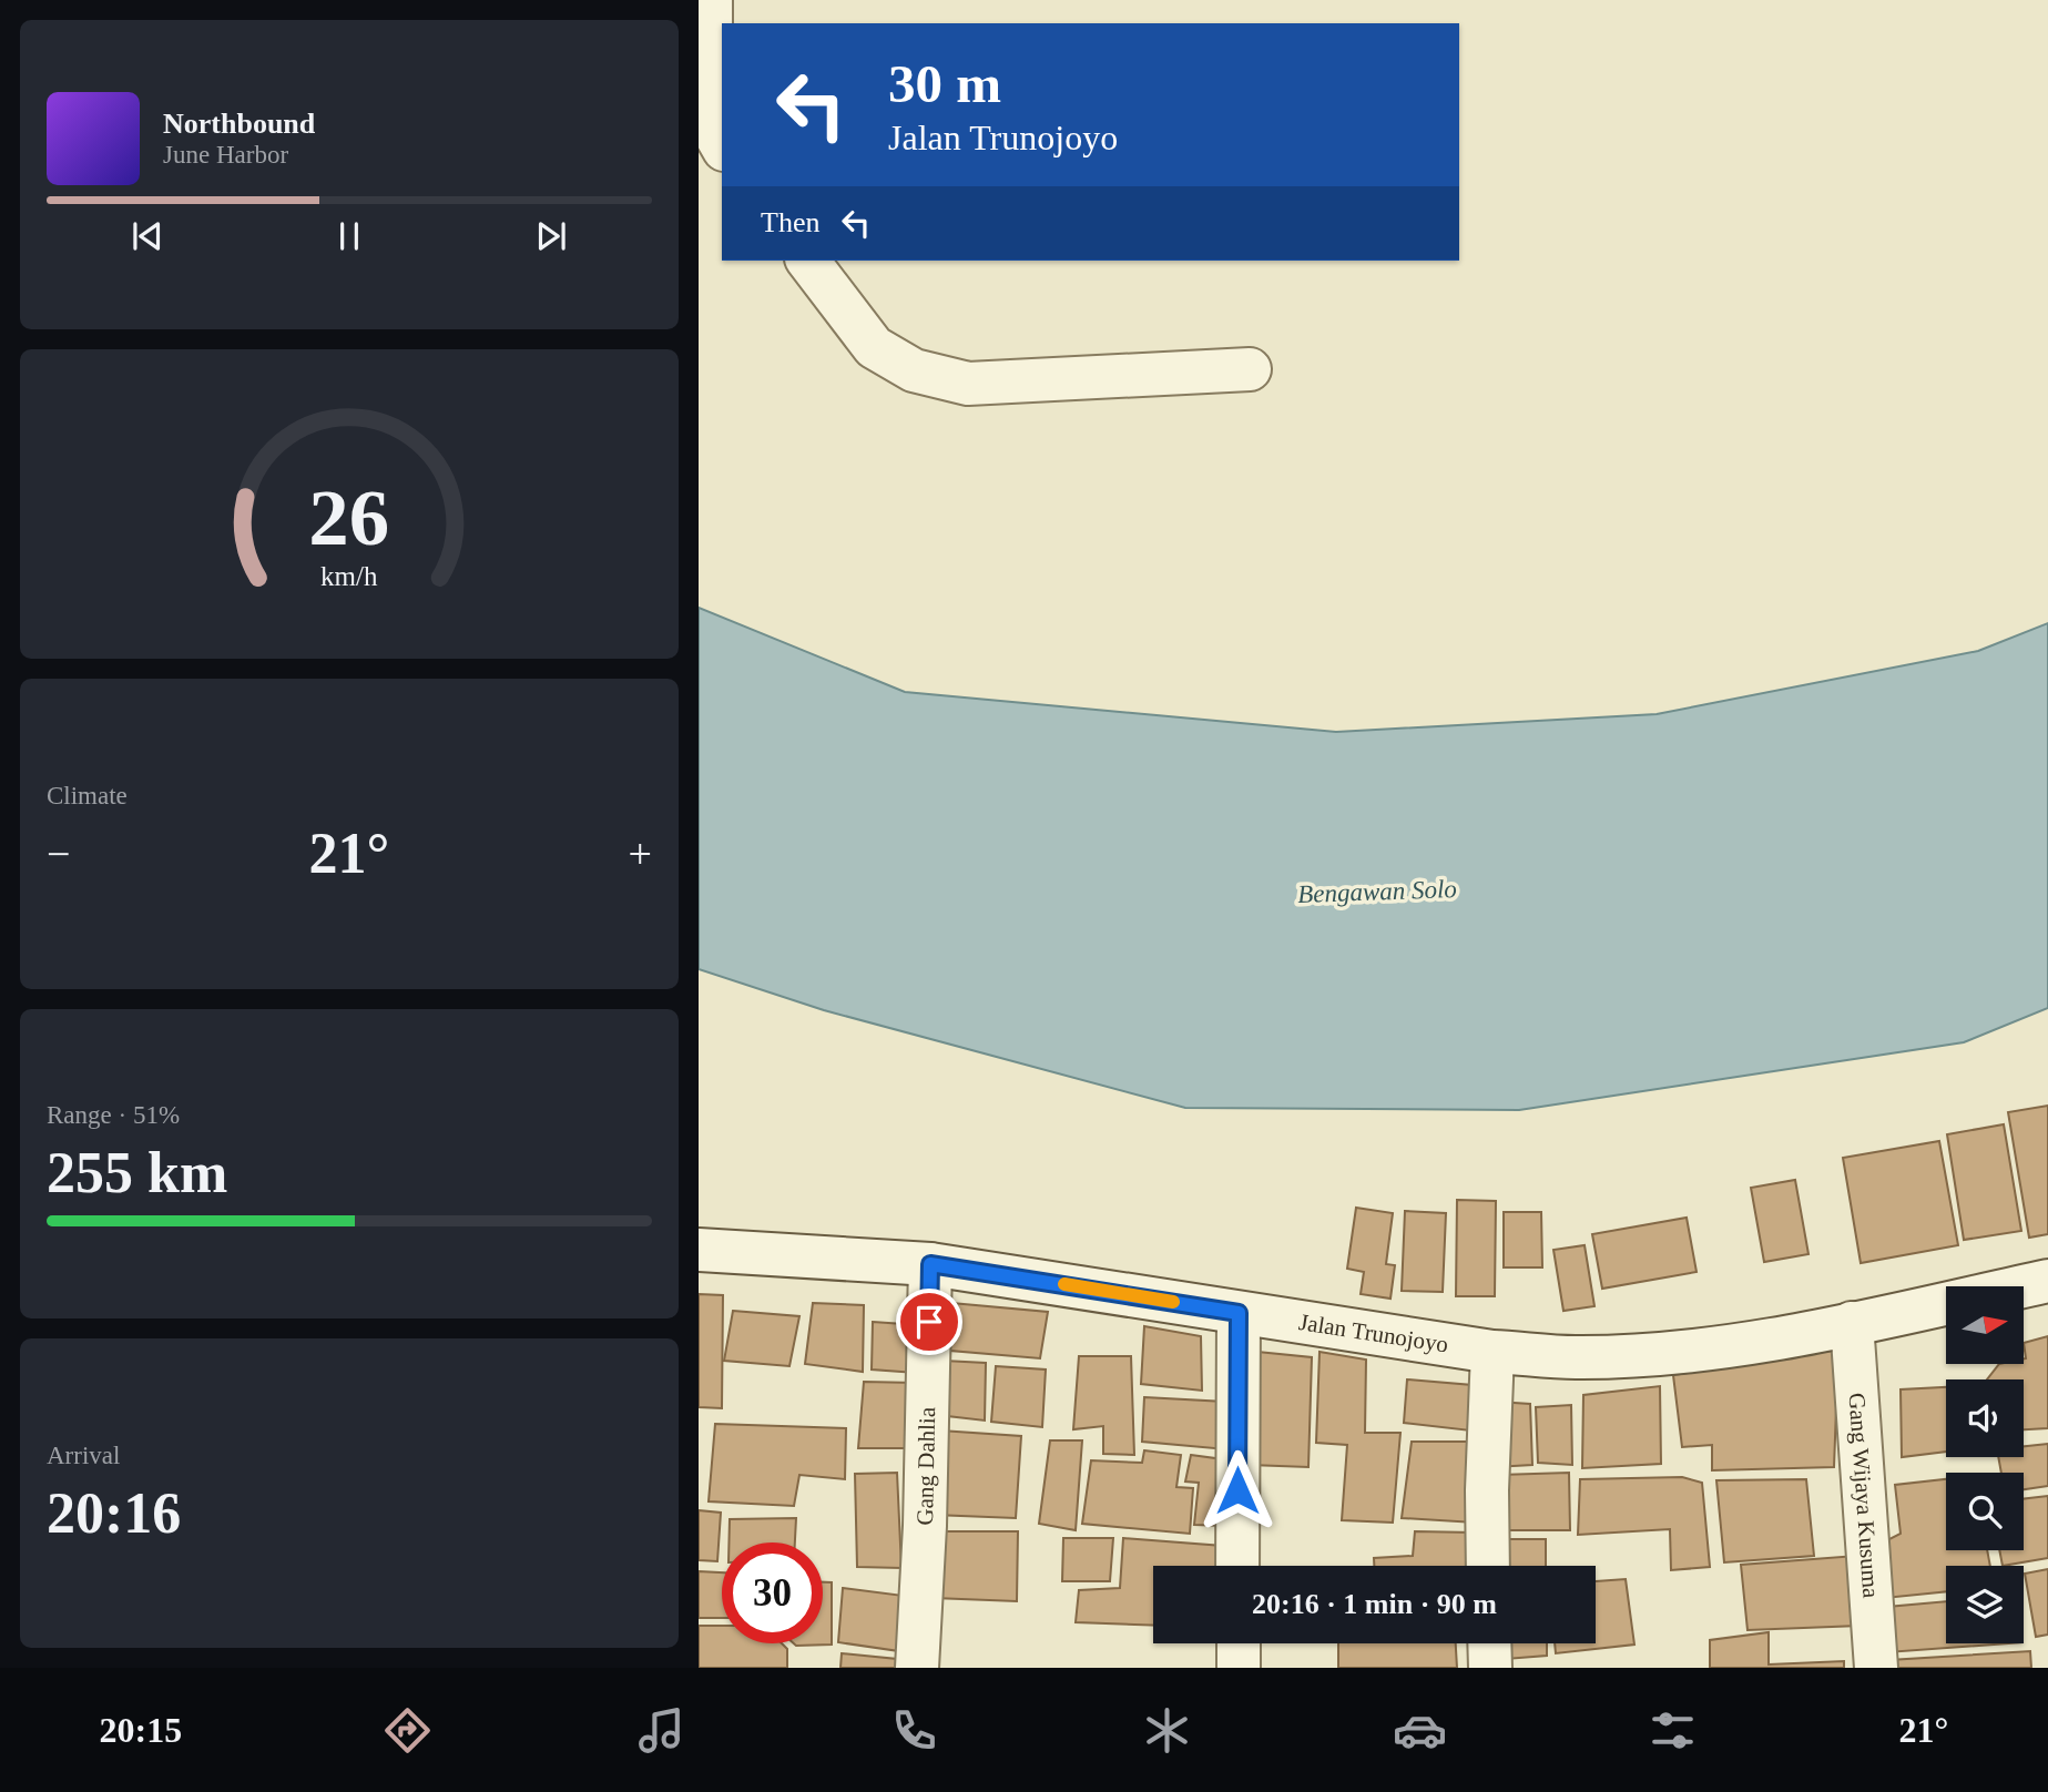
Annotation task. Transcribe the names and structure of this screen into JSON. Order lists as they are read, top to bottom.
{
  "streets": {
    "street": ["Jalan Trunojoyo", "Gang Dahlia", "Gang Wijaya Kusuma"]
  },
  "crossings": [
    ["Jalan Trunojoyo", "Gang Dahlia"],
    ["Jalan Trunojoyo", "Gang Wijaya Kusuma"]
  ],
  "water": ["Bengawan Solo"],
  "north": "right",
  "page": {
    "turn": ["30 m", "Jalan Trunojoyo"],
    "song": ["Northbound", "June Harbor"],
    "then": "Then",
    "tile": [
      "Climate",
      ["Range · 51%", "255 km"],
      ["Arrival", "20:16"]
    ],
    "heat": ["−", "21°", "+"],
    "limit": "30",
    "trip": "20:16 · 1 min · 90 m",
    "tabs": ["20:15", "21°"],
    "gauge": ["26", "km/h"]
  }
}
